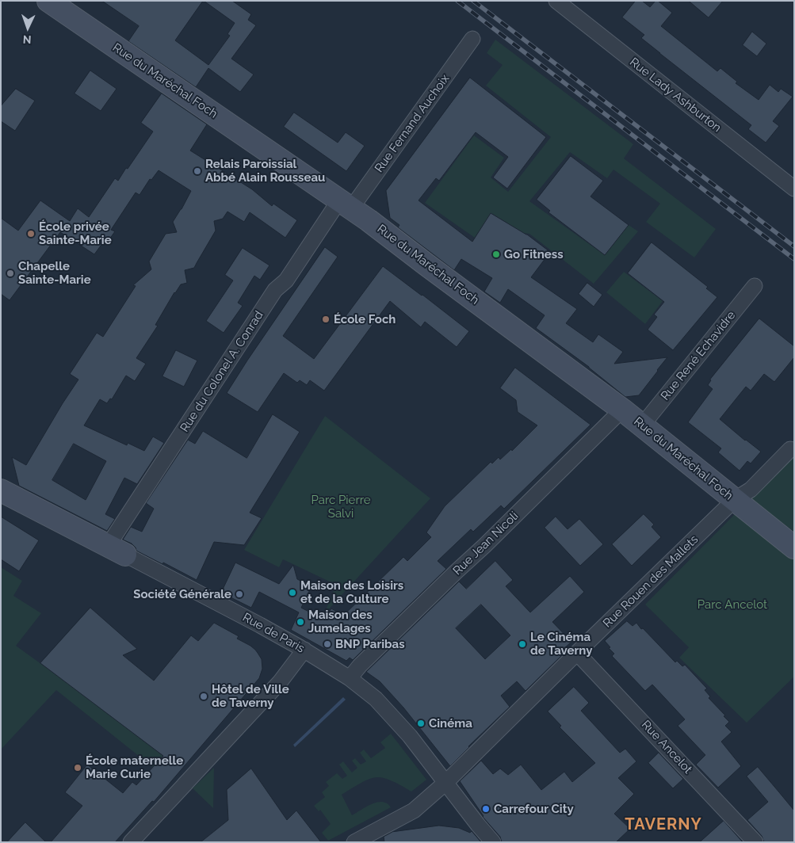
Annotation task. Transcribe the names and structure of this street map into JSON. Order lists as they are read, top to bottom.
{
  "streets": {
    "street": [
      "Rue du Maréchal Foch",
      "Rue Lady Ashburton",
      "Rue Fernand Auchoix",
      "Rue René Echavidre",
      "Rue du Colonel A. Conrad",
      "Rue Jean Nicoli",
      "Rue Rouen des Mallets",
      "Rue de Paris",
      "Rue Ancelot"
    ]
  },
  "crossings": [
    ["Rue du Maréchal Foch", "Rue Fernand Auchoix"],
    ["Rue du Maréchal Foch", "Rue René Echavidre"],
    ["Rue du Maréchal Foch", "Rue du Colonel A. Conrad"],
    ["Rue du Maréchal Foch", "Rue Jean Nicoli"],
    ["Rue du Maréchal Foch", "Rue Rouen des Mallets"],
    ["Rue Fernand Auchoix", "Rue du Colonel A. Conrad"],
    ["Rue du Colonel A. Conrad", "Rue de Paris"],
    ["Rue Jean Nicoli", "Rue de Paris"],
    ["Rue Rouen des Mallets", "Rue de Paris"],
    ["Rue Rouen des Mallets", "Rue Ancelot"]
  ],
  "districts": ["TAVERNY"],
  "parks": ["Parc Pierre Salvi", "Parc Ancelot"],
  "places": [
    "Relais Paroissial Abbé Alain Rousseau",
    "École privée Sainte-Marie",
    "Go Fitness",
    "Chapelle Sainte-Marie",
    "École Foch",
    "Maison des Loisirs et de la Culture",
    "Société Générale",
    "Maison des Jumelages",
    "BNP Paribas",
    "Le Cinéma de Taverny",
    "Hôtel de Ville de Taverny",
    "Cinéma",
    "École maternelle Marie Curie",
    "Carrefour City"
  ],
  "north": "bottom"
}
